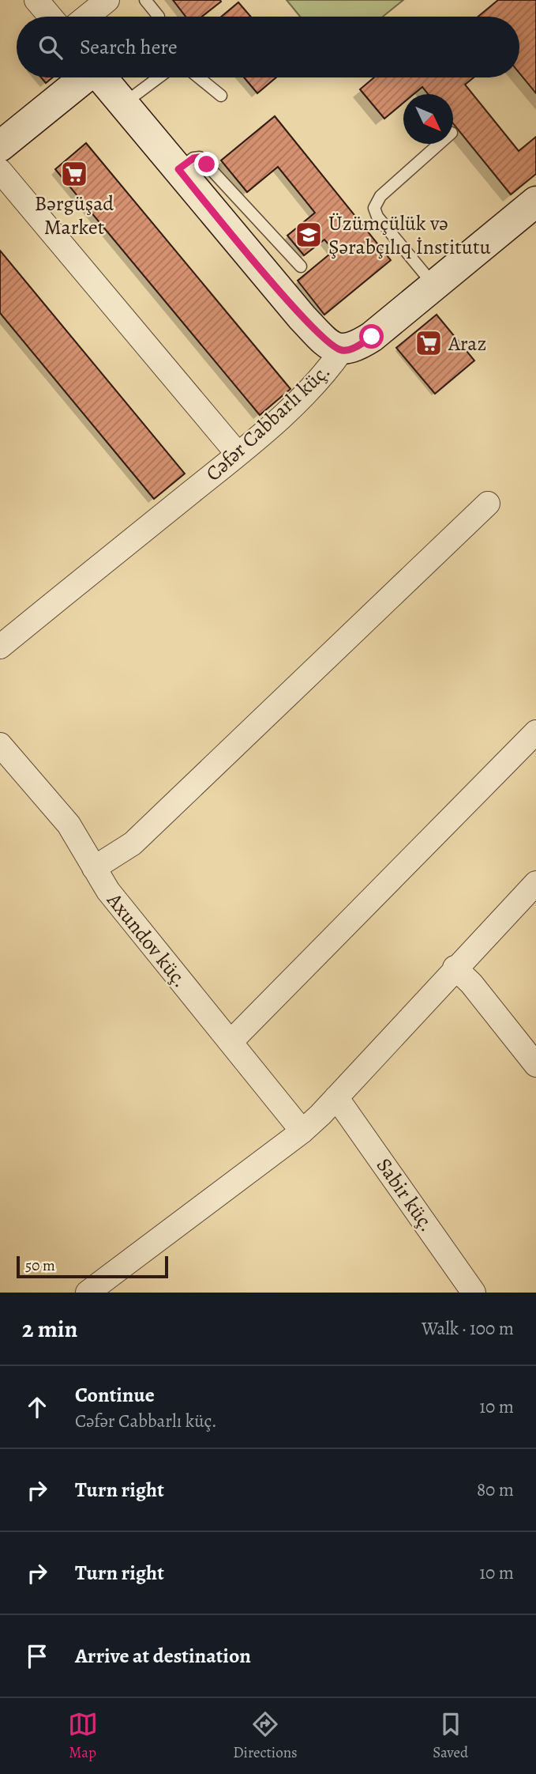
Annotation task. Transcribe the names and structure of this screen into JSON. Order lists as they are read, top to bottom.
{
  "streets": {
    "street": ["Cəfər Cabbarlı küç.", "Axundov küç.", "Sabir küç."]
  },
  "places": {
    "supermarket": ["Bərgüşad Market", "Araz"],
    "school or university": ["Üzümçülük və Şərabçılıq İnstitutu"]
  },
  "scale_bar": "50 m",
  "north": "bottom right",
  "page": {
    "search": "Search here",
    "scale": "50 m",
    "heading": ["2 min", "Walk · 100 m"],
    "list": [
      ["Continue", "Cəfər Cabbarlı küç.", "10 m"],
      ["Turn right", "80 m"],
      ["Turn right", "10 m"],
      "Arrive at destination"
    ],
    "nav": ["Map", "Directions", "Saved"]
  }
}
